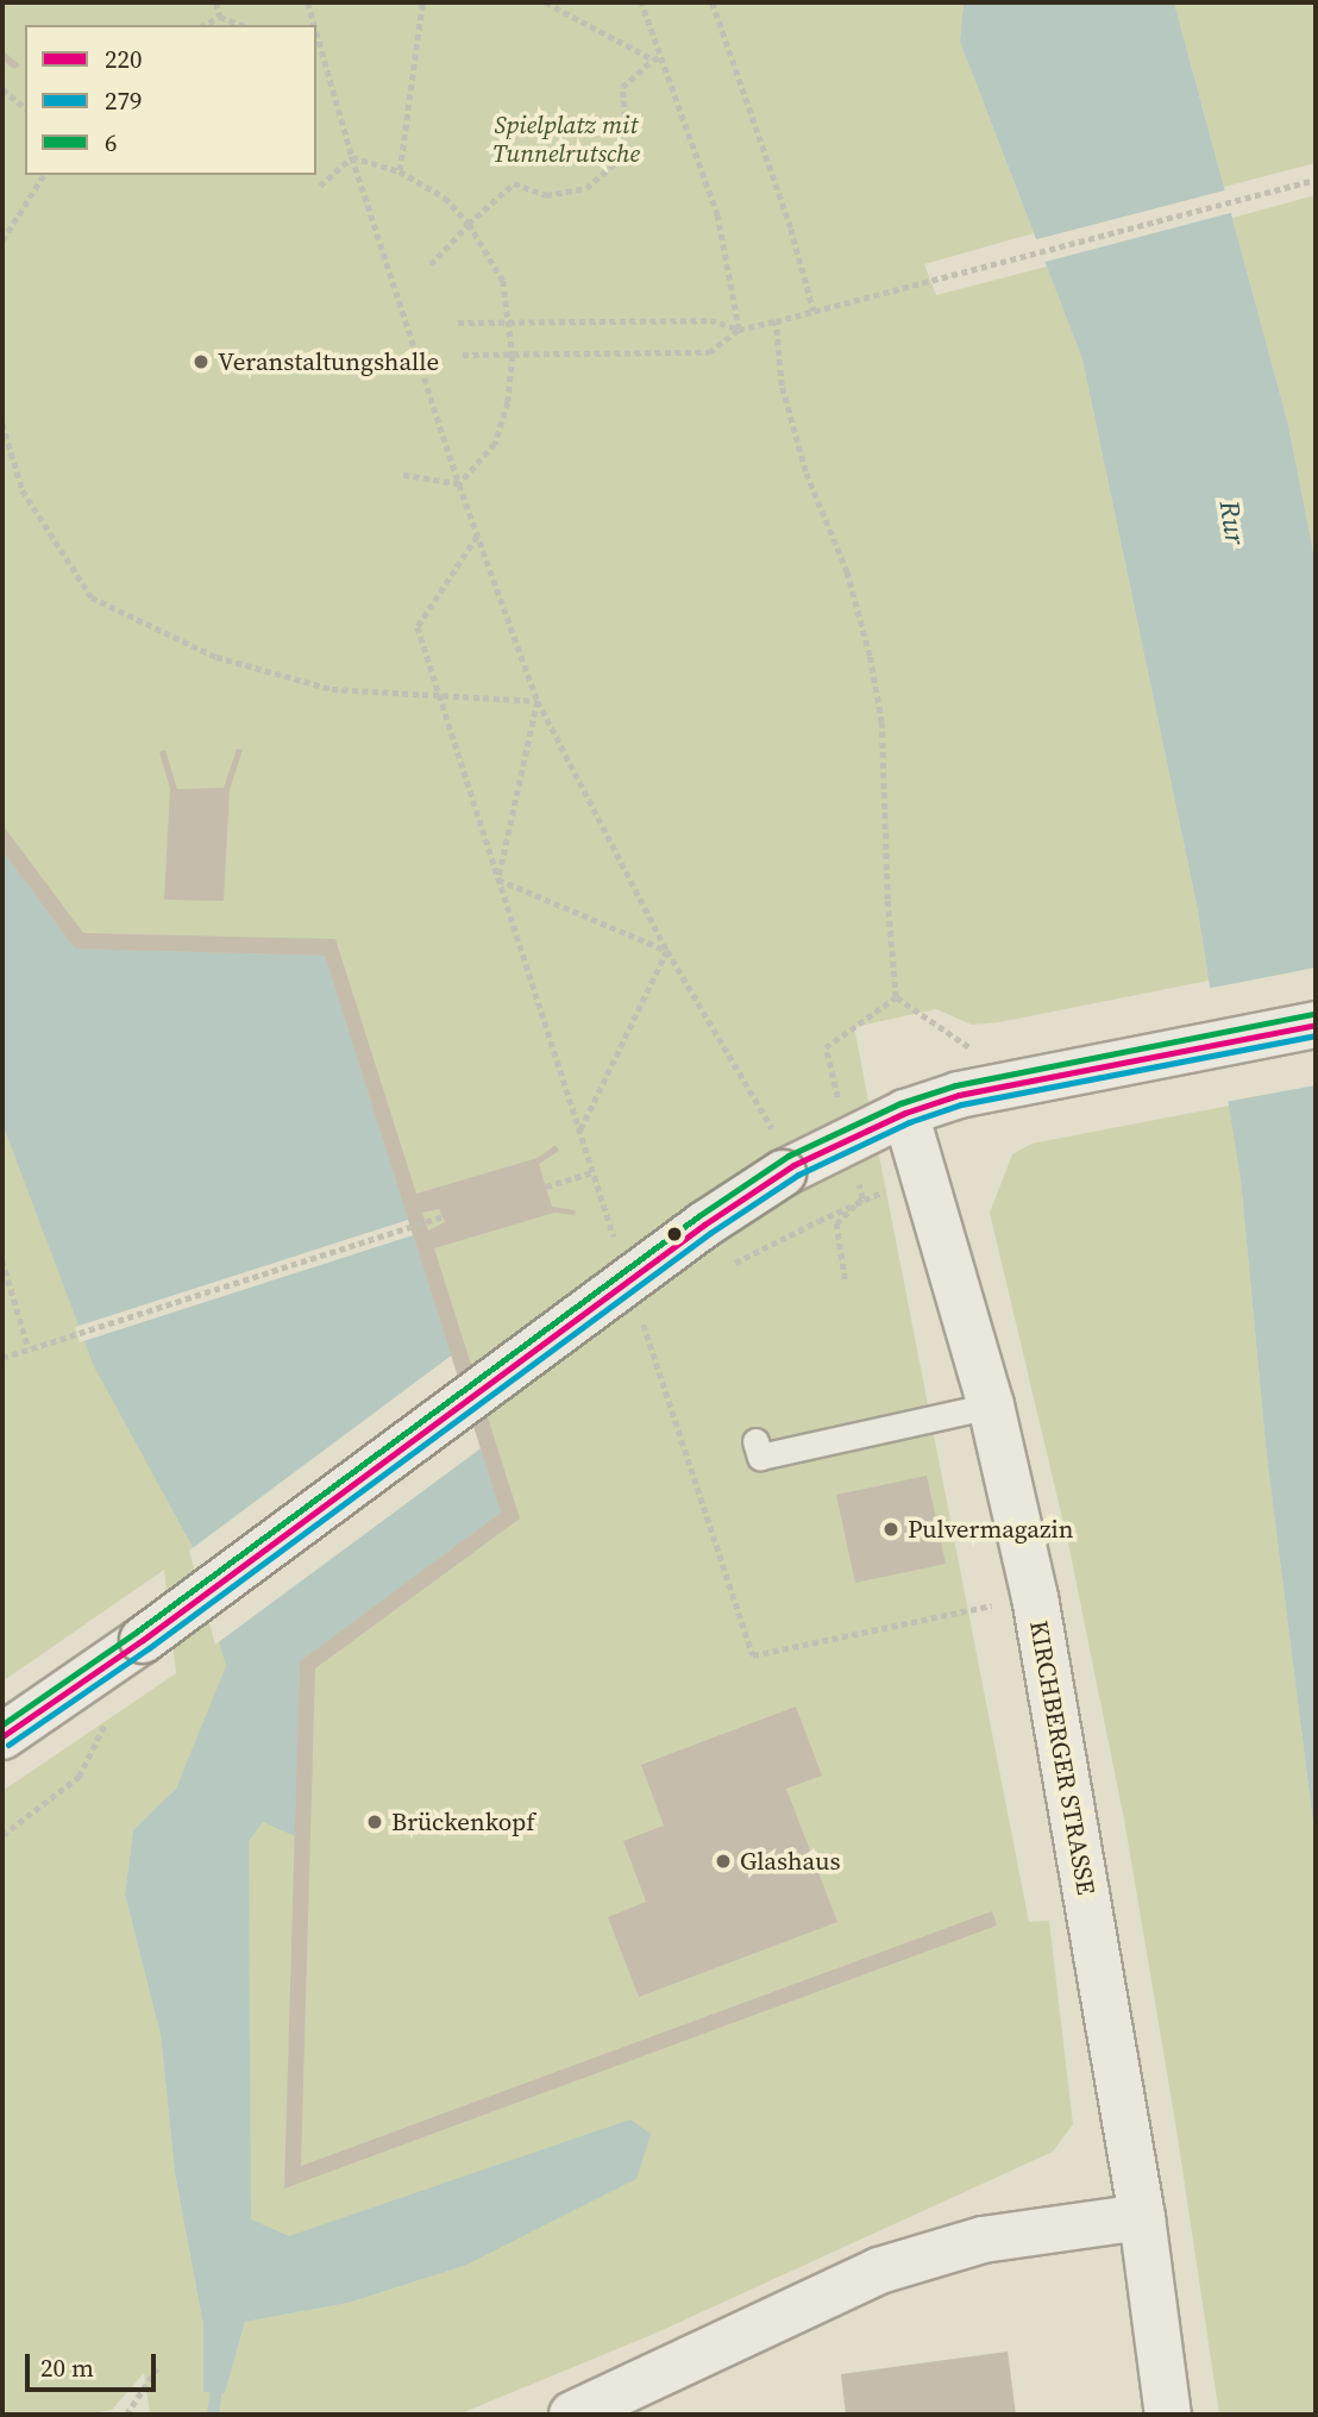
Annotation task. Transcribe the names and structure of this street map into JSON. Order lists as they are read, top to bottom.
{
  "streets": {
    "main road": ["KIRCHBERGER STRASSE"]
  },
  "water": ["Rur"],
  "parks": ["Spielplatz mit Tunnelrutsche"],
  "places": [
    "Veranstaltungshalle",
    "Pulvermagazin",
    "Brückenkopf",
    "Glashaus"
  ],
  "lines": ["transit line 6", "transit line 220", "transit line 279"],
  "legend": ["220", "279", "6"],
  "scale_bar": "20 m"
}
